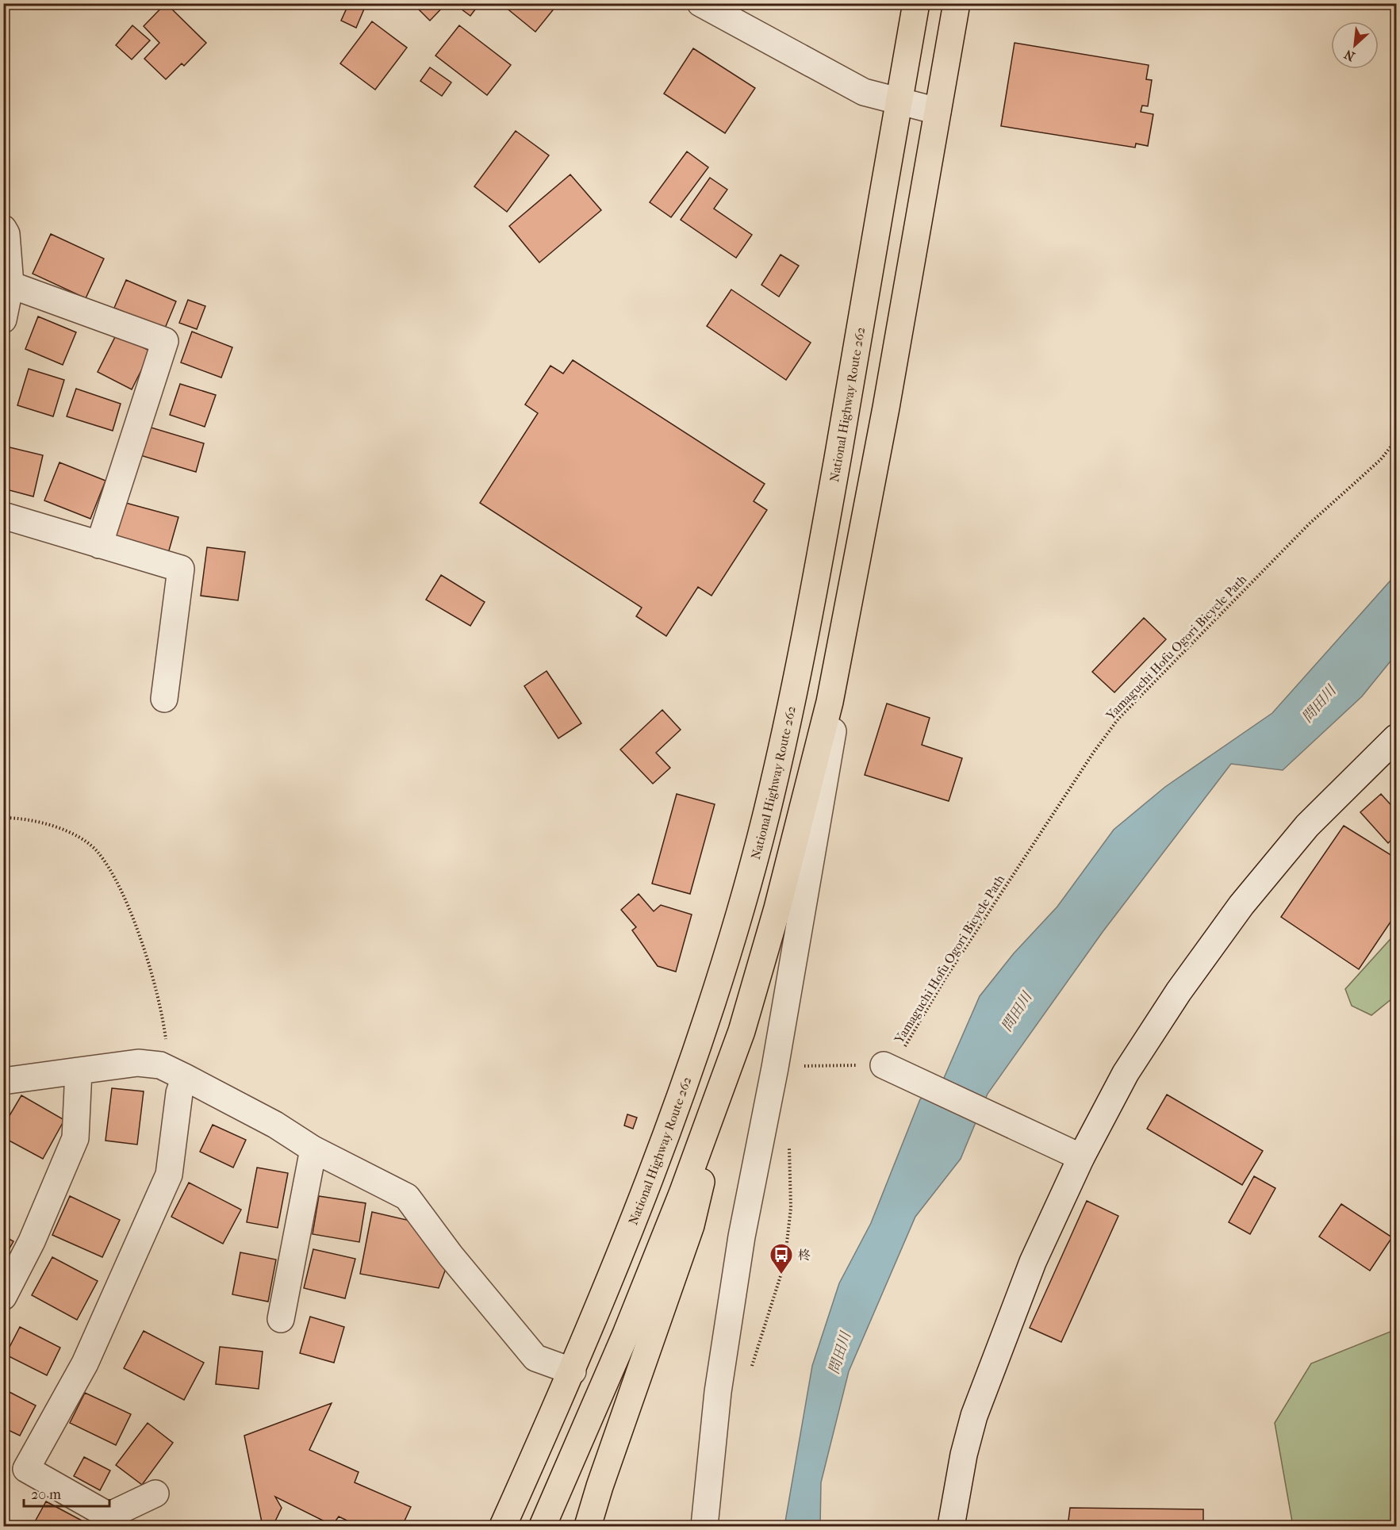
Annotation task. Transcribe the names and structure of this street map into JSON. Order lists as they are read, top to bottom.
{
  "streets": {
    "highway": ["National Highway Route 262"],
    "path": ["Yamaguchi Hofu Ogori Bicycle Path"]
  },
  "water": ["問田川"],
  "places": {
    "bus stop": ["柊"]
  },
  "scale_bar": "20 m",
  "north": "bottom left"
}
